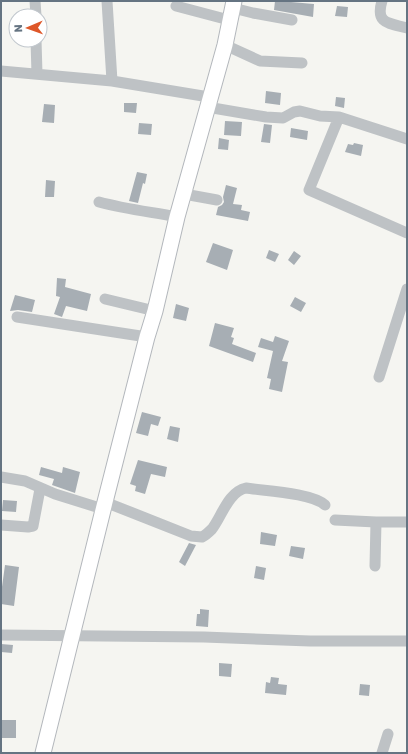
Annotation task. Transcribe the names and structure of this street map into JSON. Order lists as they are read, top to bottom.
{
  "north": "left"
}
